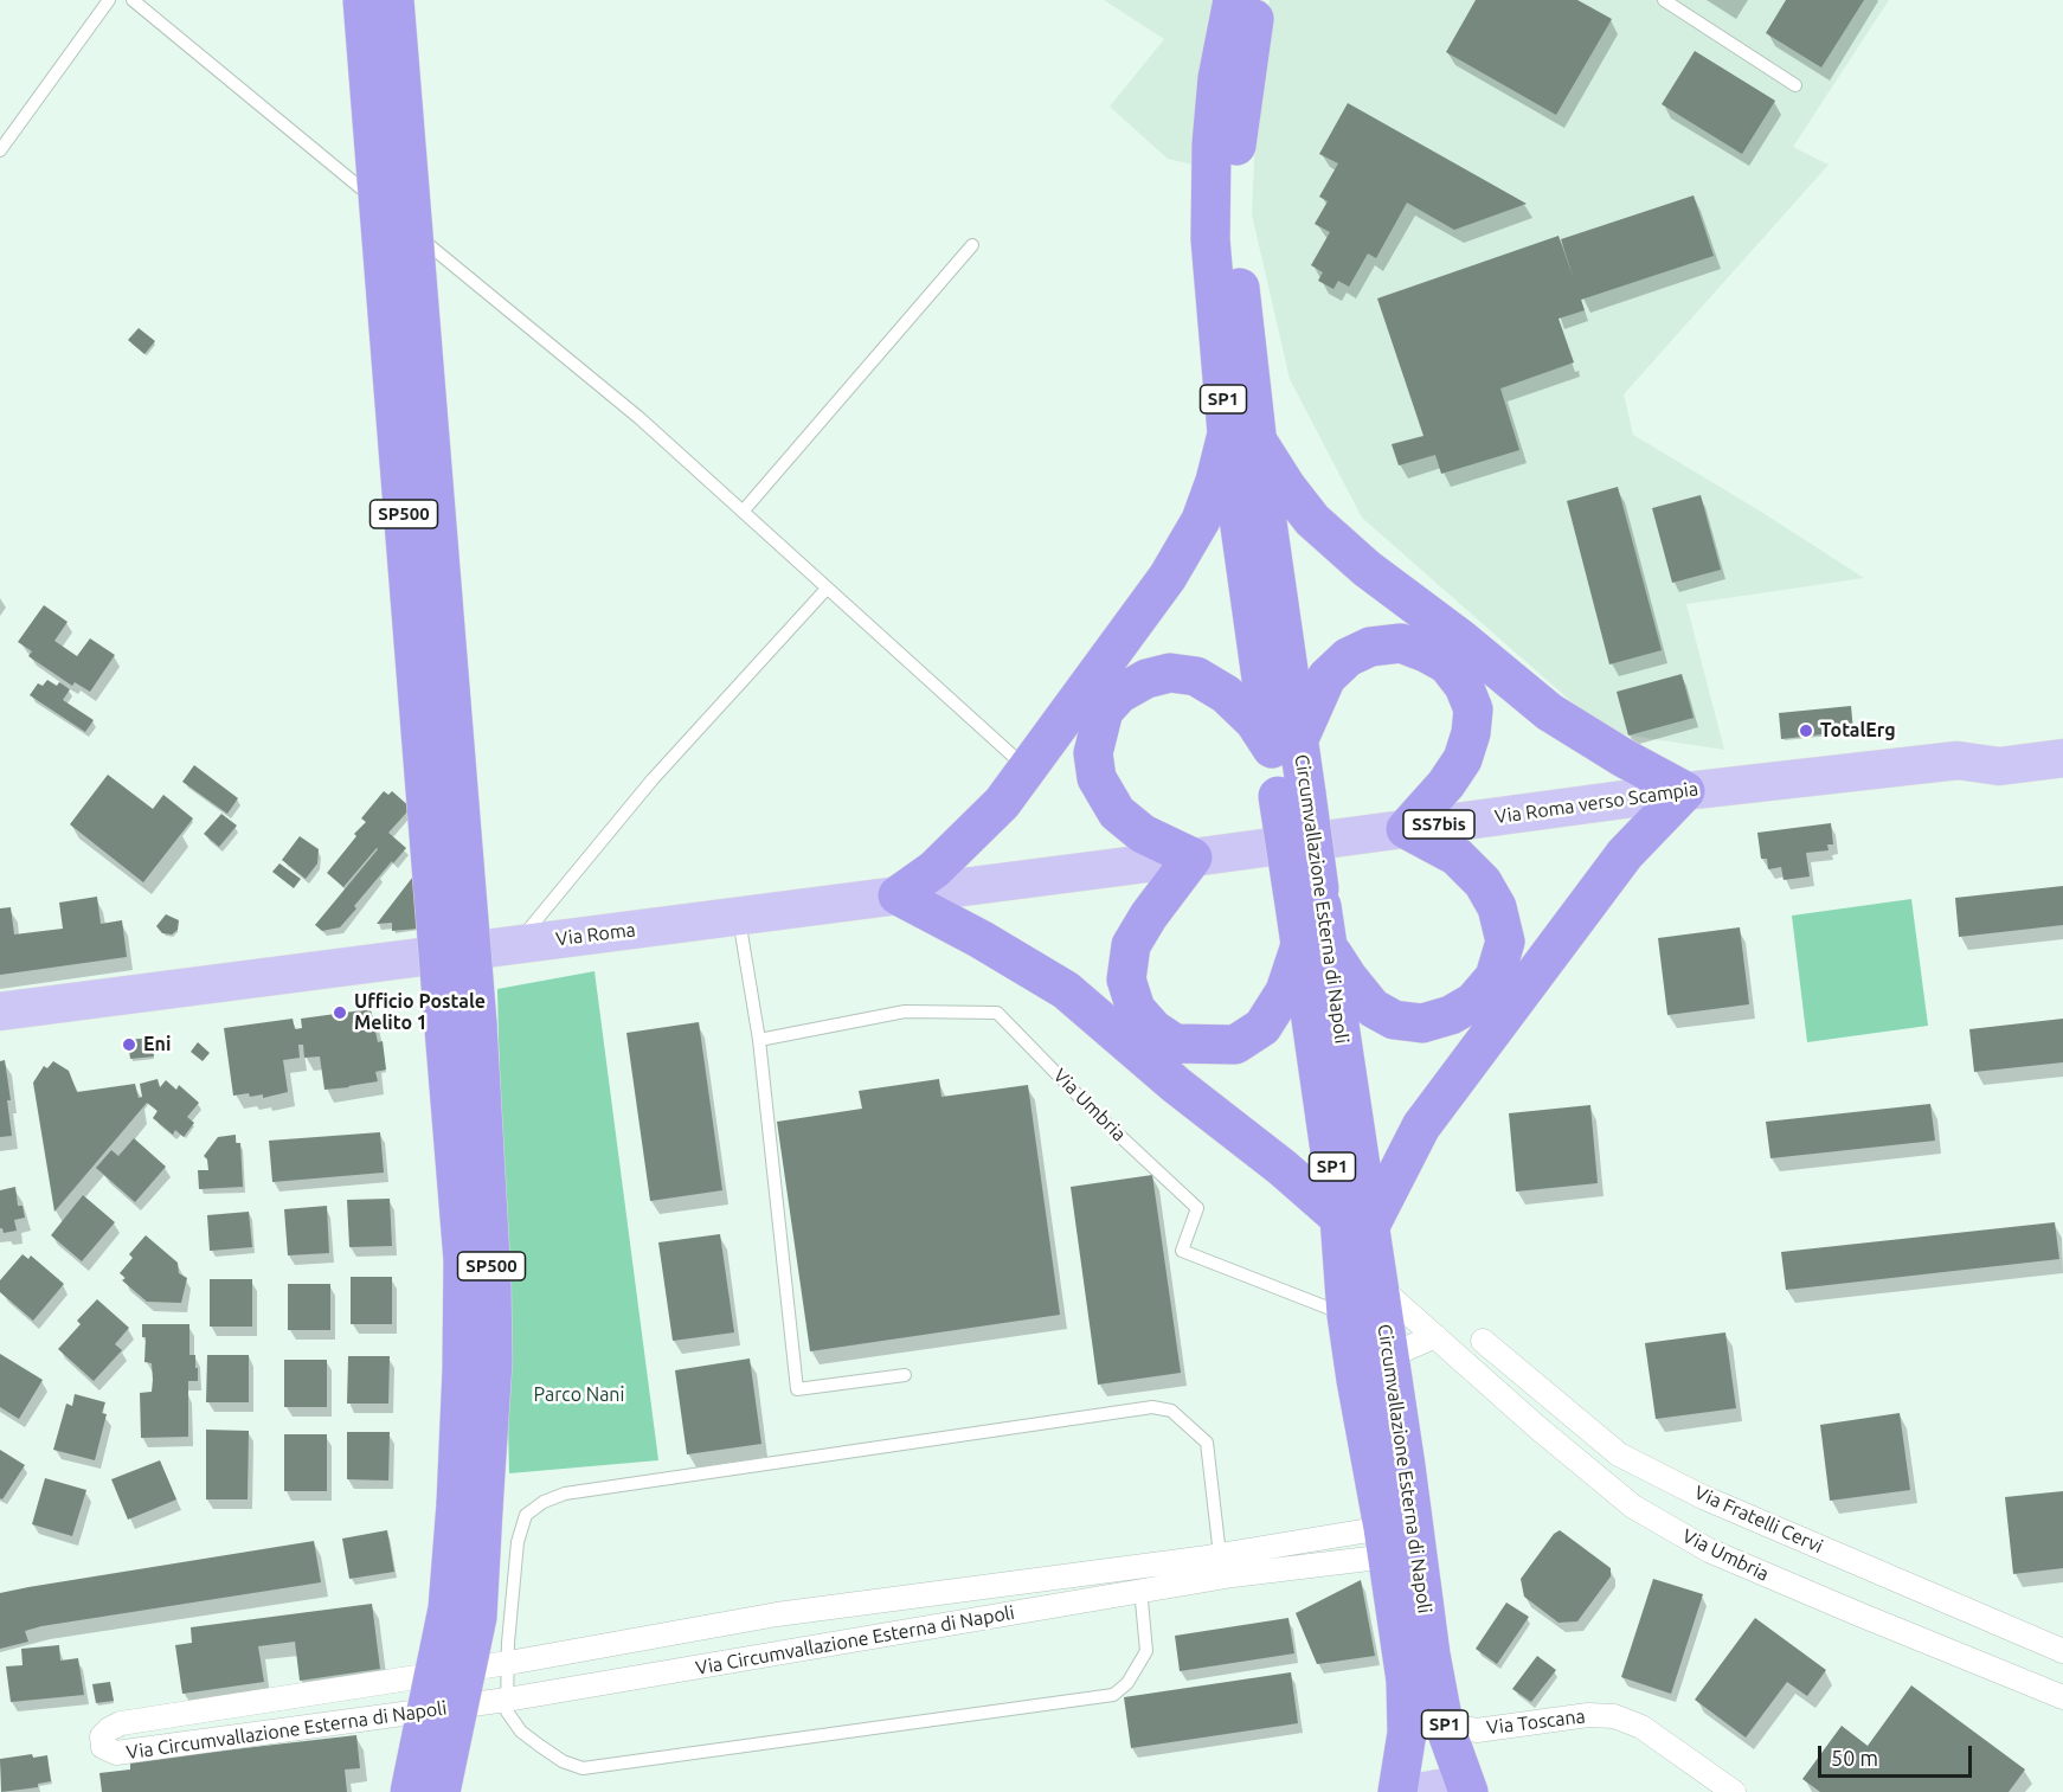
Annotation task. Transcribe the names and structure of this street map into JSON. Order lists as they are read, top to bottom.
{
  "streets": {
    "highway": ["SP1", "SP500", "Circumvallazione Esterna di Napoli"],
    "main road": ["Via Roma verso Scampia", "SS7bis", "Via Roma"],
    "street": [
      "Via Umbria",
      "Via Fratelli Cervi",
      "Via Circumvallazione Esterna di Napoli",
      "Via Toscana"
    ]
  },
  "crossings": [
    ["Via Roma verso Scampia", "Via Roma"],
    ["Circumvallazione Esterna di Napoli", "Via Umbria"],
    ["Circumvallazione Esterna di Napoli", "Via Circumvallazione Esterna di Napoli"],
    ["Circumvallazione Esterna di Napoli", "Via Toscana"]
  ],
  "parks": ["Parco Nani"],
  "places": ["TotalErg", "Ufficio Postale Melito 1", "Eni"],
  "scale_bar": "50 m"
}
